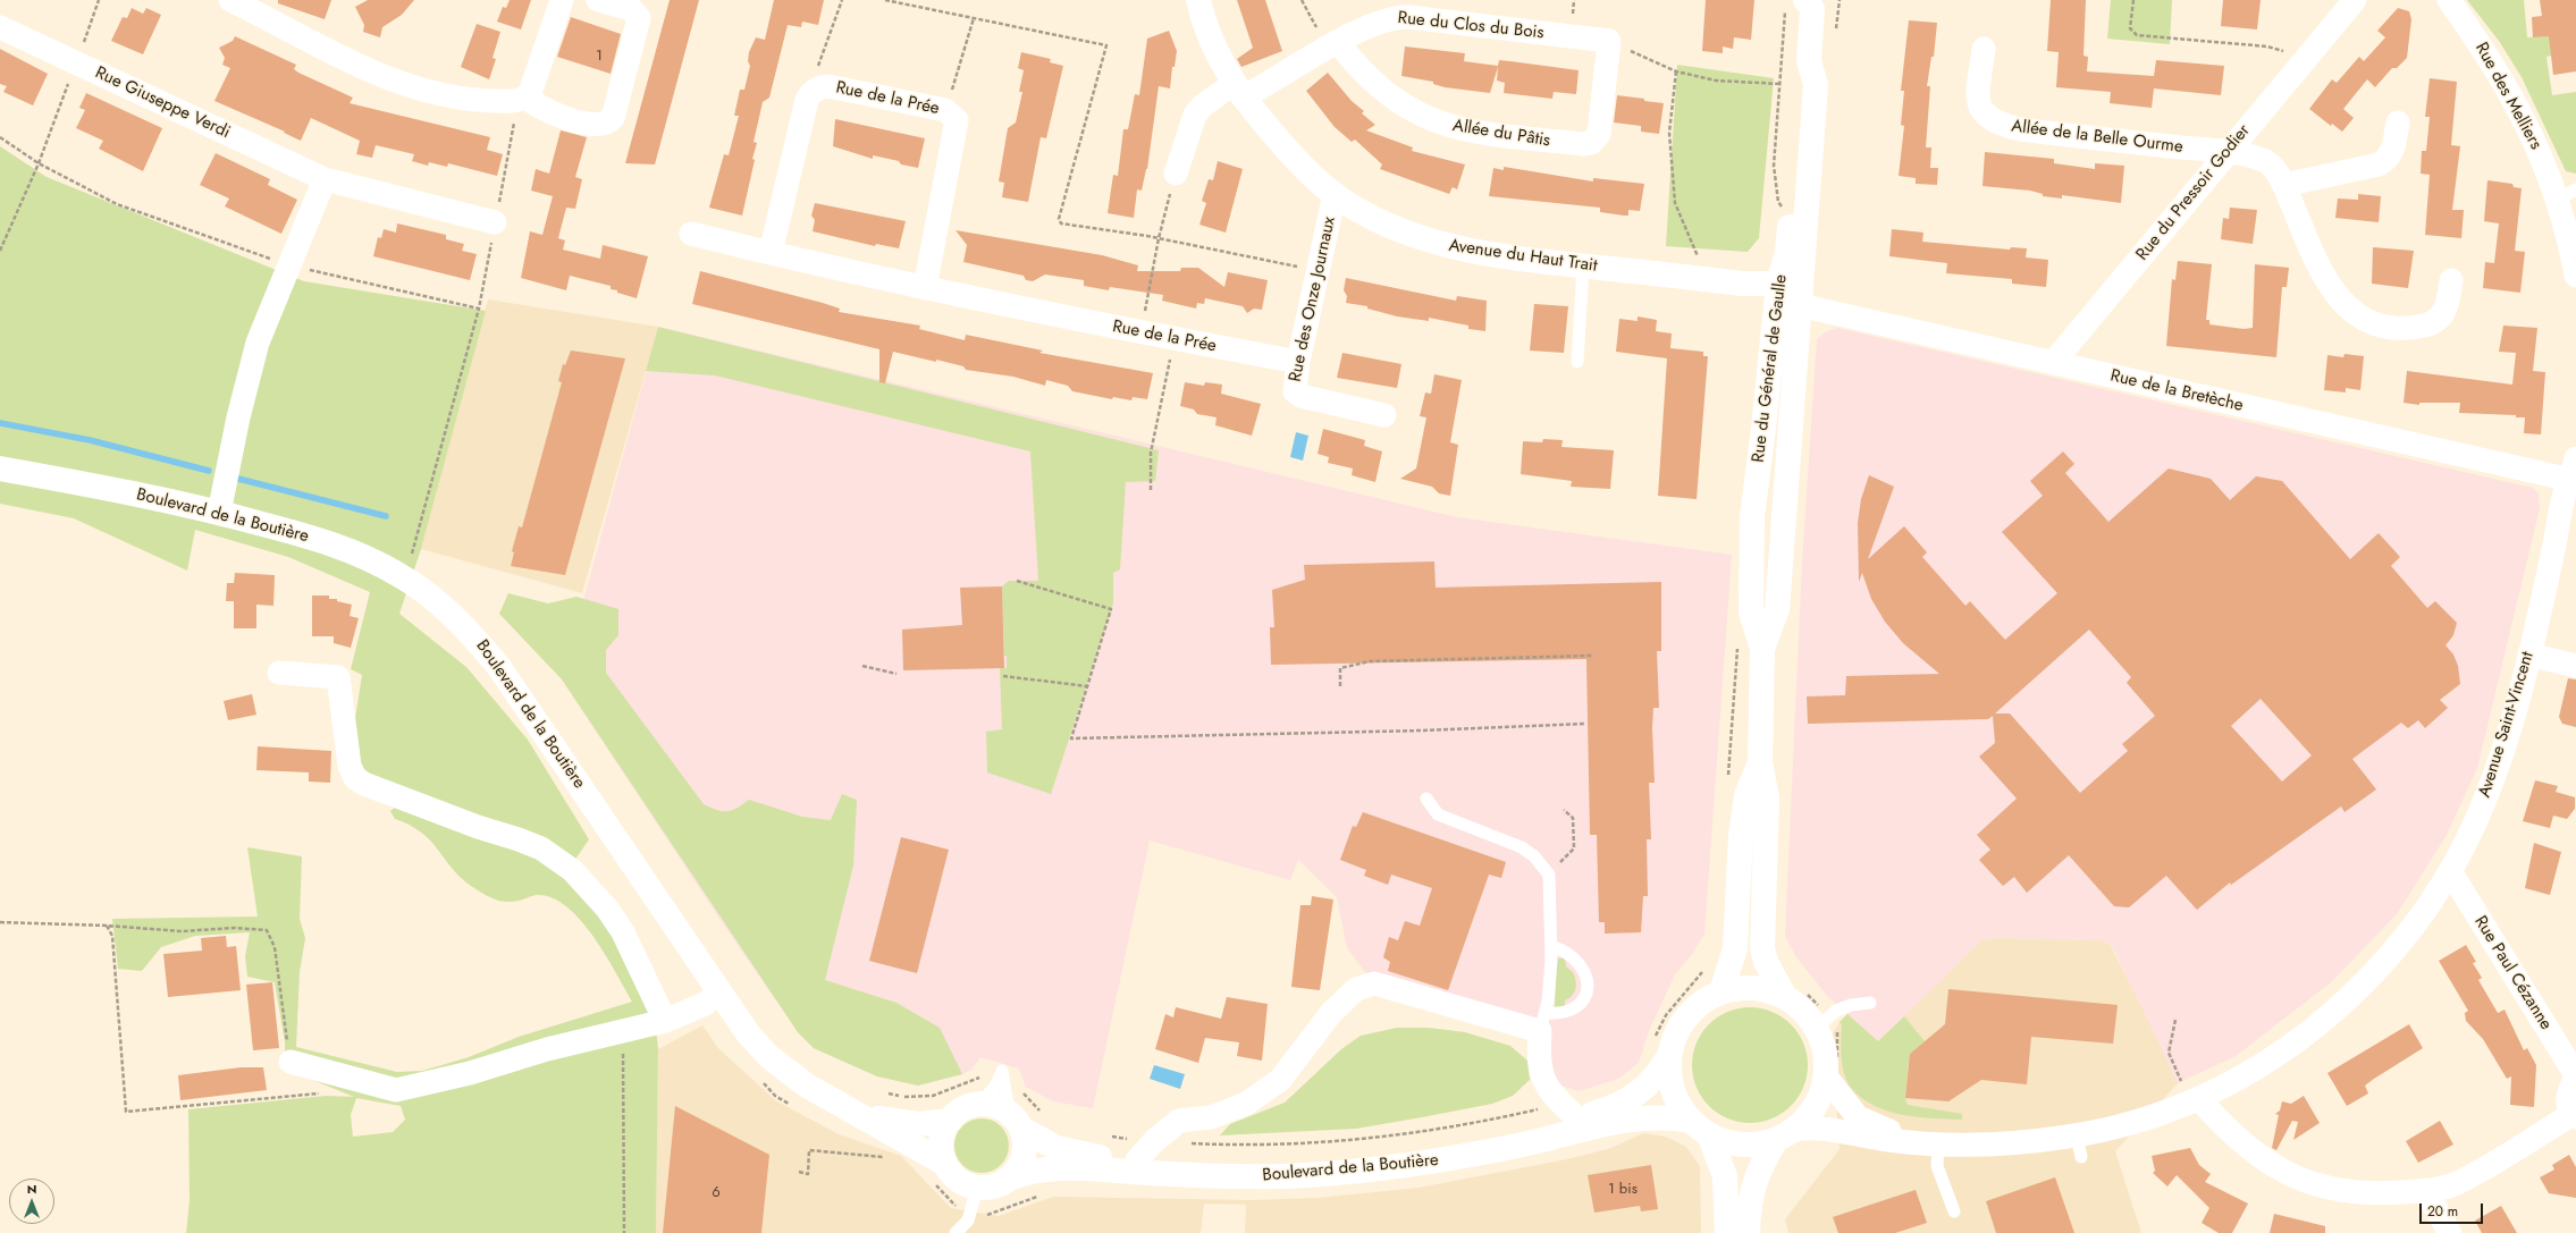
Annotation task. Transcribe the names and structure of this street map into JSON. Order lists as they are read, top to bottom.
{
  "streets": {
    "street": [
      "Rue du Clos du Bois",
      "Rue des Melliers",
      "Rue de la Prée",
      "Rue Giuseppe Verdi",
      "Allée du Pâtis",
      "Allée de la Belle Ourme",
      "Rue du Pressoir Godier",
      "Avenue du Haut Trait",
      "Rue des Onze Journaux",
      "Rue du Général de Gaulle",
      "Rue de la Bretèche",
      "Boulevard de la Boutière",
      "Avenue Saint-Vincent",
      "Rue Paul Cézanne"
    ]
  },
  "crossings": [
    ["Rue du Clos du Bois", "Allée du Pâtis"],
    ["Rue du Clos du Bois", "Avenue du Haut Trait"],
    ["Rue de la Prée", "Rue des Onze Journaux"],
    ["Allée de la Belle Ourme", "Rue du Pressoir Godier"],
    ["Rue du Pressoir Godier", "Rue de la Bretèche"],
    ["Avenue du Haut Trait", "Rue des Onze Journaux"],
    ["Avenue du Haut Trait", "Rue du Général de Gaulle"],
    ["Avenue du Haut Trait", "Rue de la Bretèche"],
    ["Rue du Général de Gaulle", "Rue de la Bretèche"],
    ["Rue du Général de Gaulle", "Boulevard de la Boutière"],
    ["Rue du Général de Gaulle", "Avenue Saint-Vincent"],
    ["Rue de la Bretèche", "Avenue Saint-Vincent"],
    ["Boulevard de la Boutière", "Avenue Saint-Vincent"],
    ["Avenue Saint-Vincent", "Rue Paul Cézanne"]
  ],
  "house_numbers": ["1", "1 bis", "6"],
  "scale_bar": "20 m",
  "north": "top"
}
